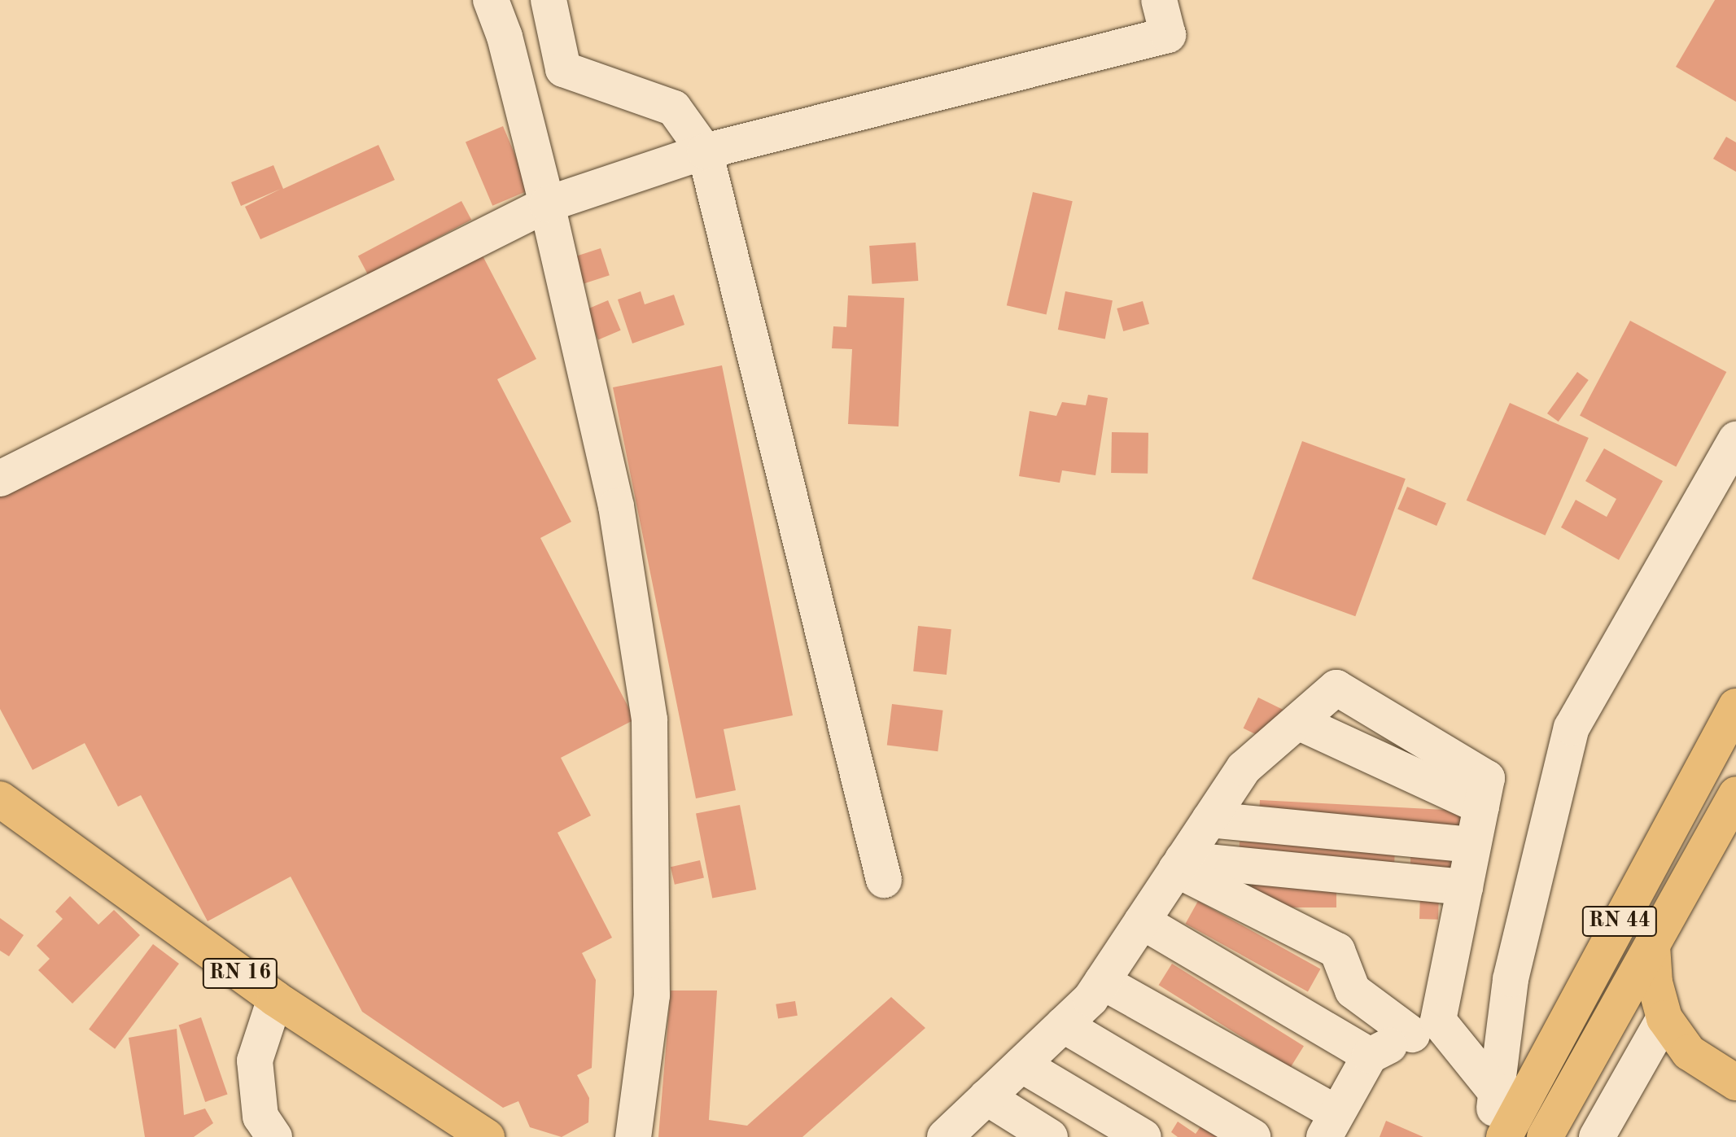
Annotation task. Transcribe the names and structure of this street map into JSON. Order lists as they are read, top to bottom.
{
  "streets": {
    "main road": ["RN 44", "RN 16"]
  }
}
